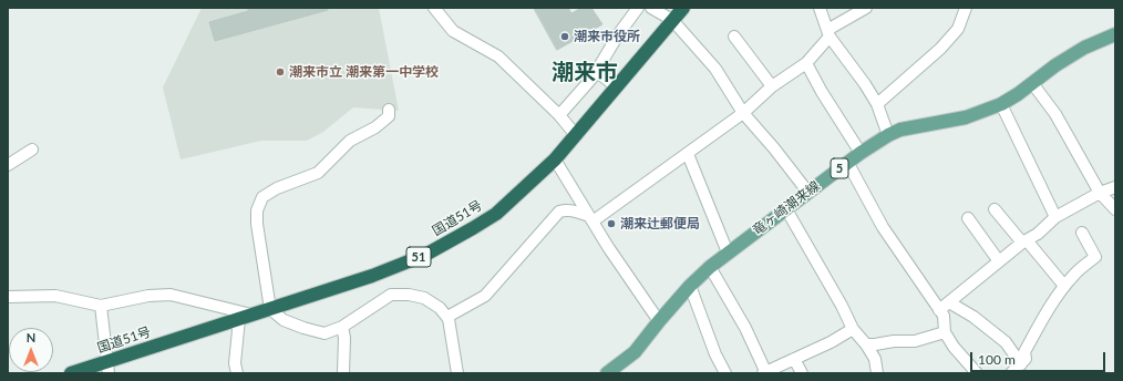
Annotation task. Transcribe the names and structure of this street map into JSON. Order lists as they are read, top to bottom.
{
  "streets": {
    "highway": ["国道51号", "51"],
    "main road": ["5", "竜ヶ崎潮来線"]
  },
  "districts": ["潮来市"],
  "places": ["潮来市役所", "潮来市立 潮来第一中学校", "潮来辻郵便局"],
  "scale_bar": "100 m",
  "north": "top"
}
